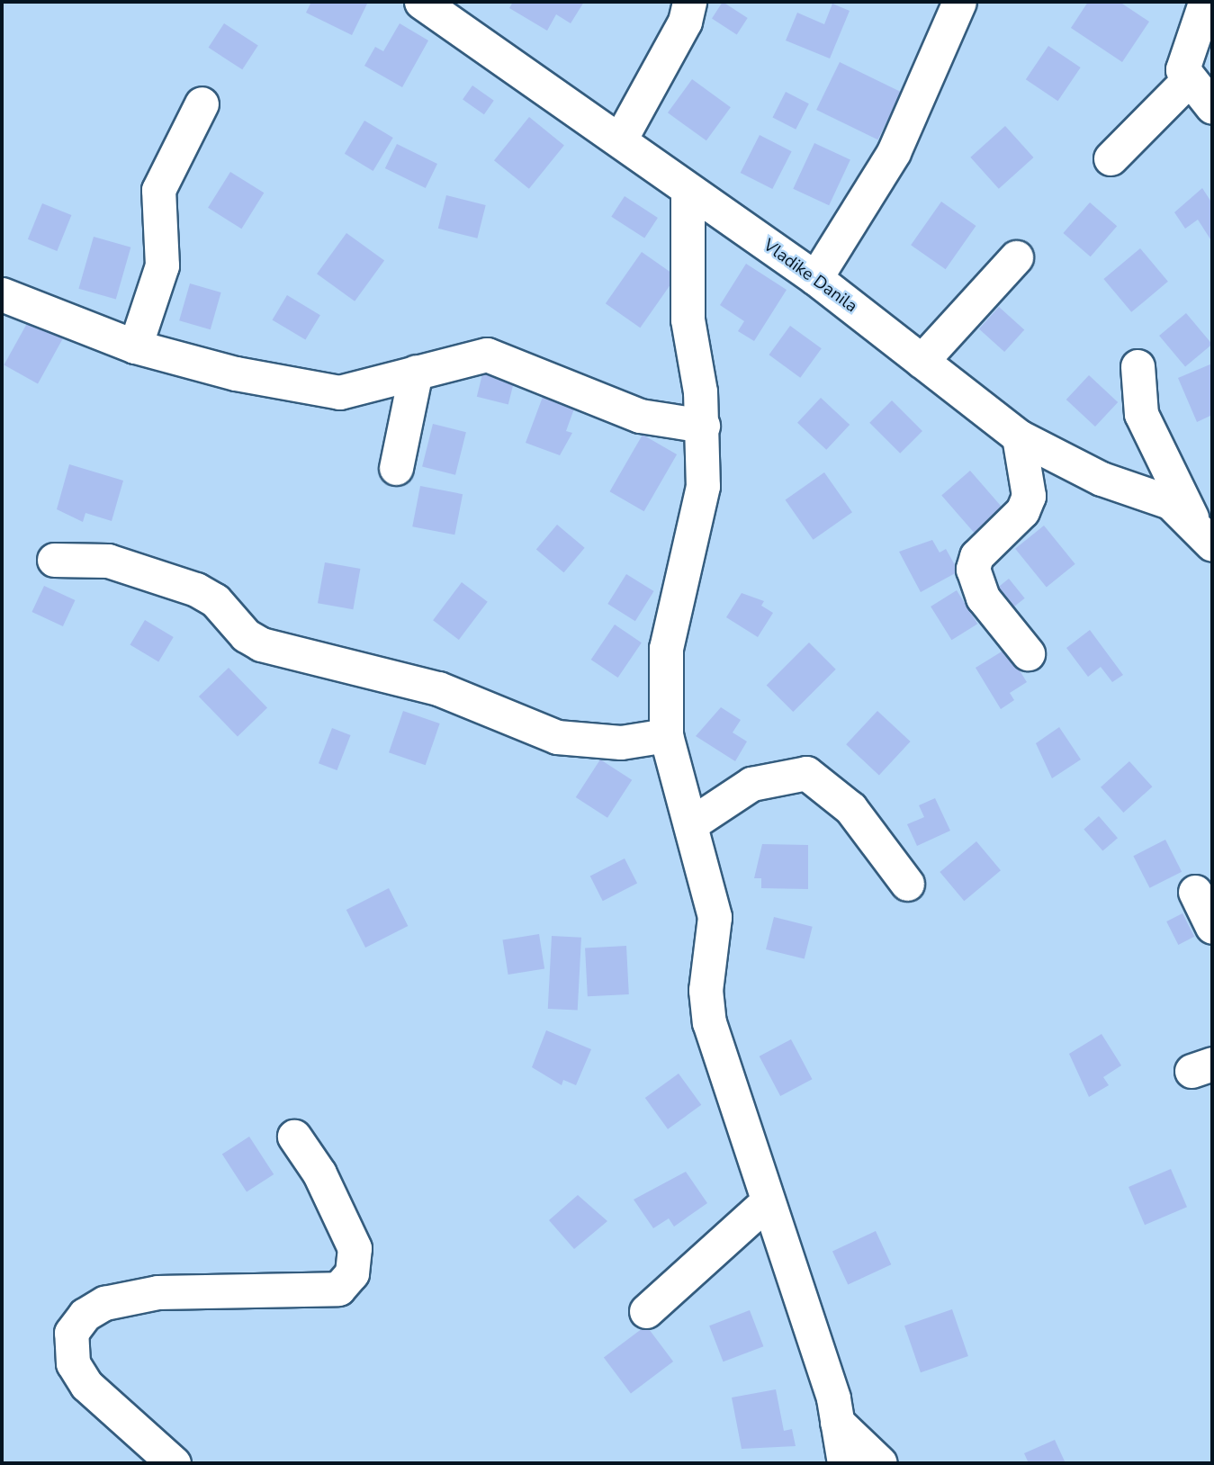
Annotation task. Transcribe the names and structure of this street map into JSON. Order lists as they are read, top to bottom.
{
  "streets": {
    "street": ["Vladike Danila"]
  }
}
